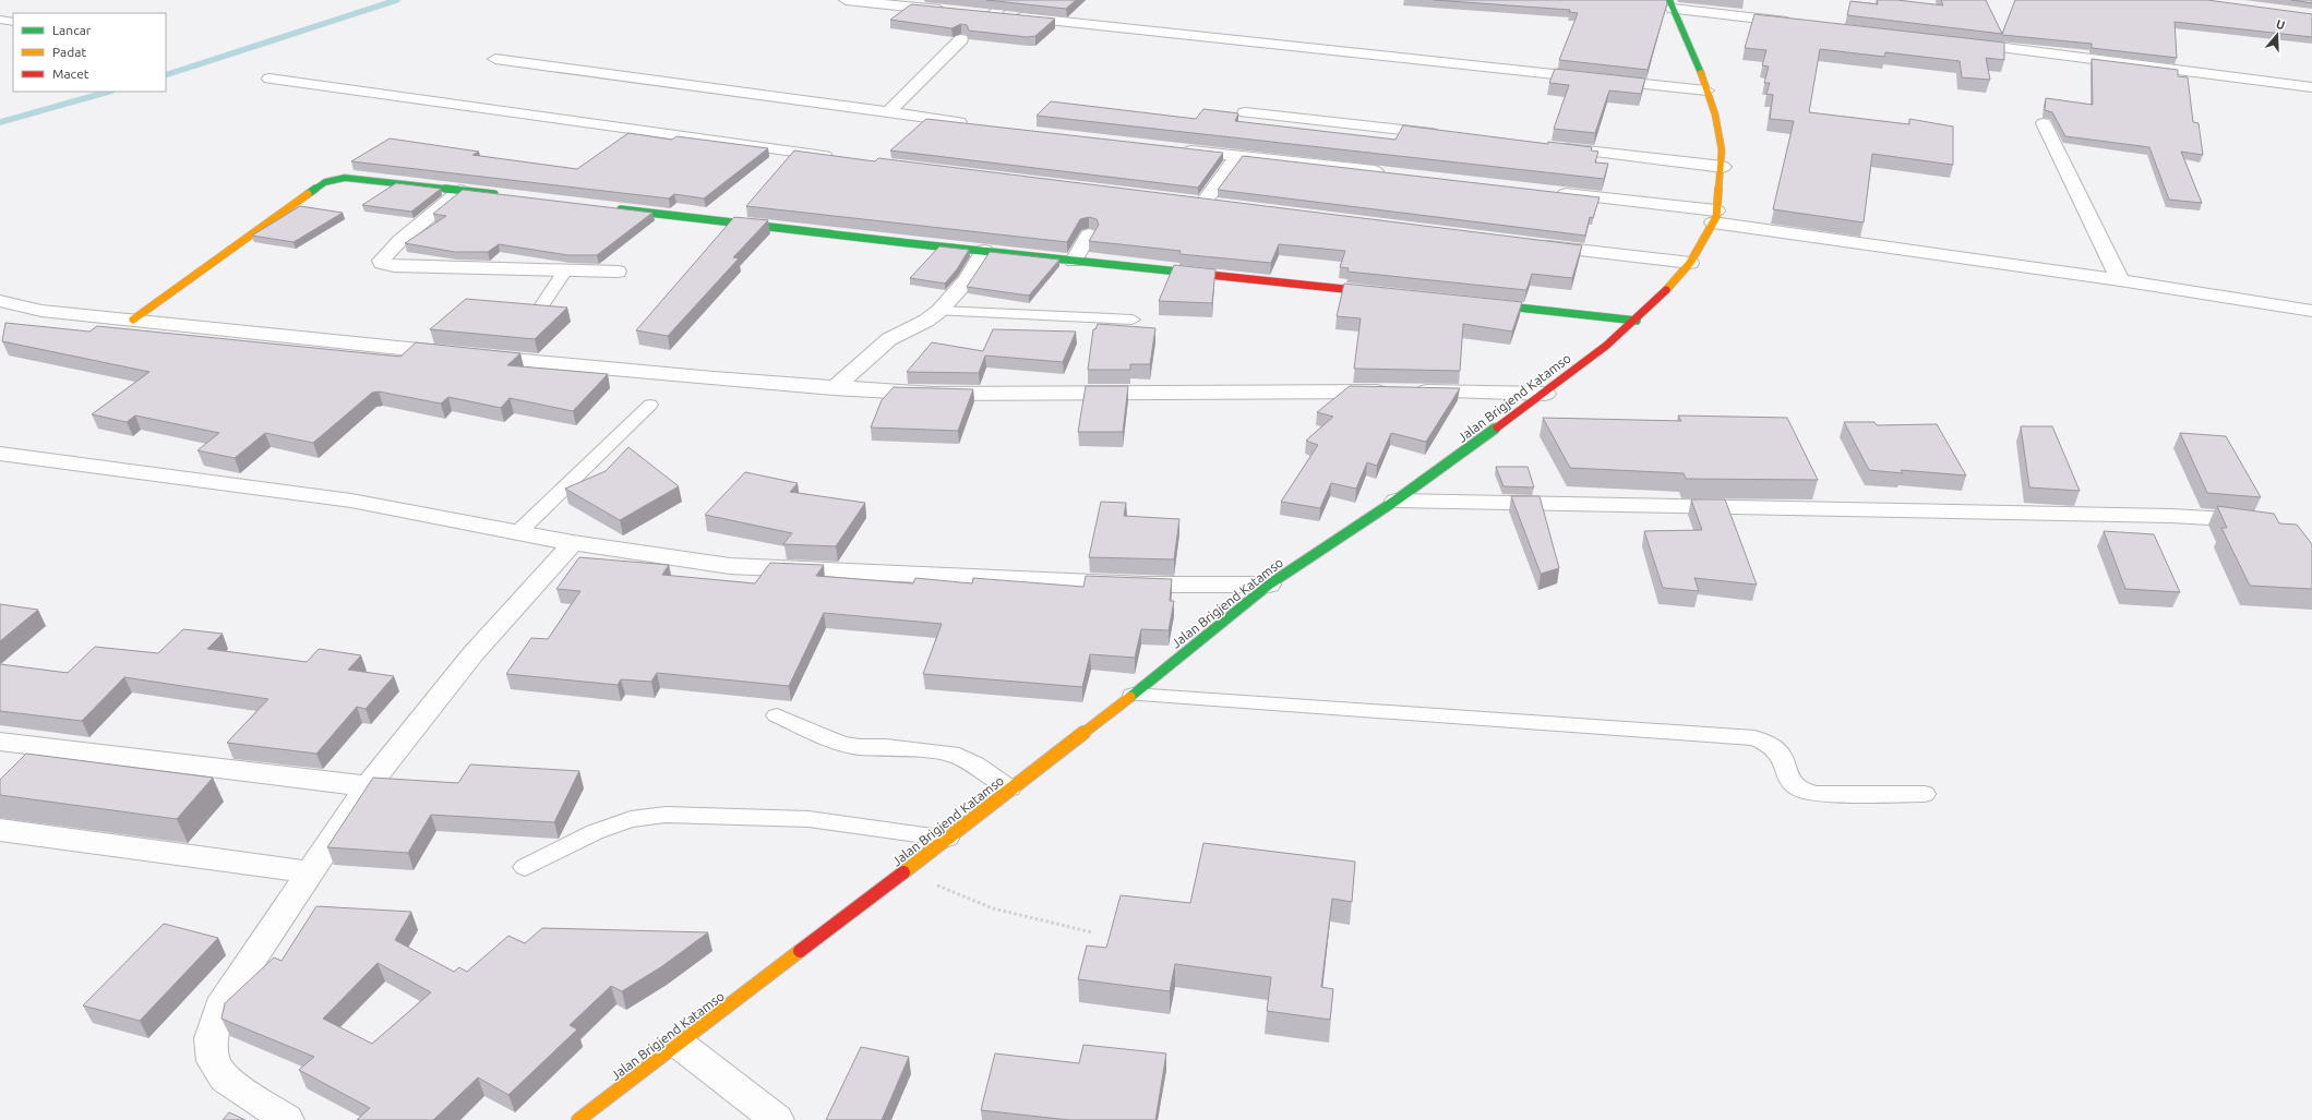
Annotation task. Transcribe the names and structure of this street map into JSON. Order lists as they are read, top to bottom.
{
  "streets": {
    "main road": ["Jalan Brigjend Katamso"]
  },
  "legend": ["Lancar", "Padat", "Macet"],
  "north": "top"
}
